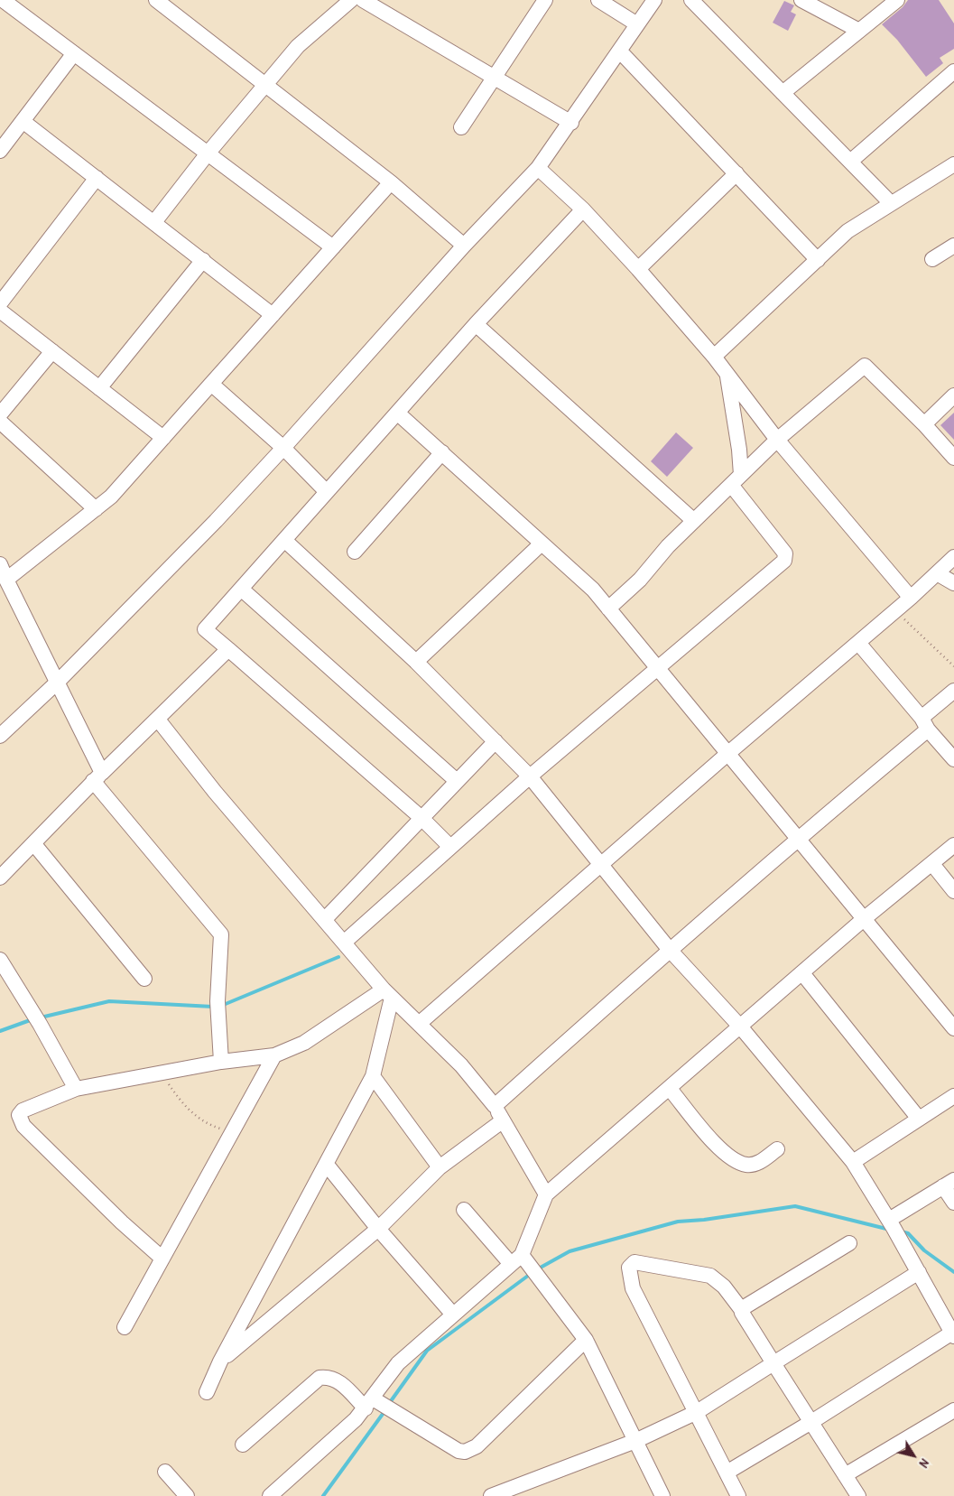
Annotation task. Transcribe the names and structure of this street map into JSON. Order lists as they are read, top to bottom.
{
  "north": "bottom right"
}
